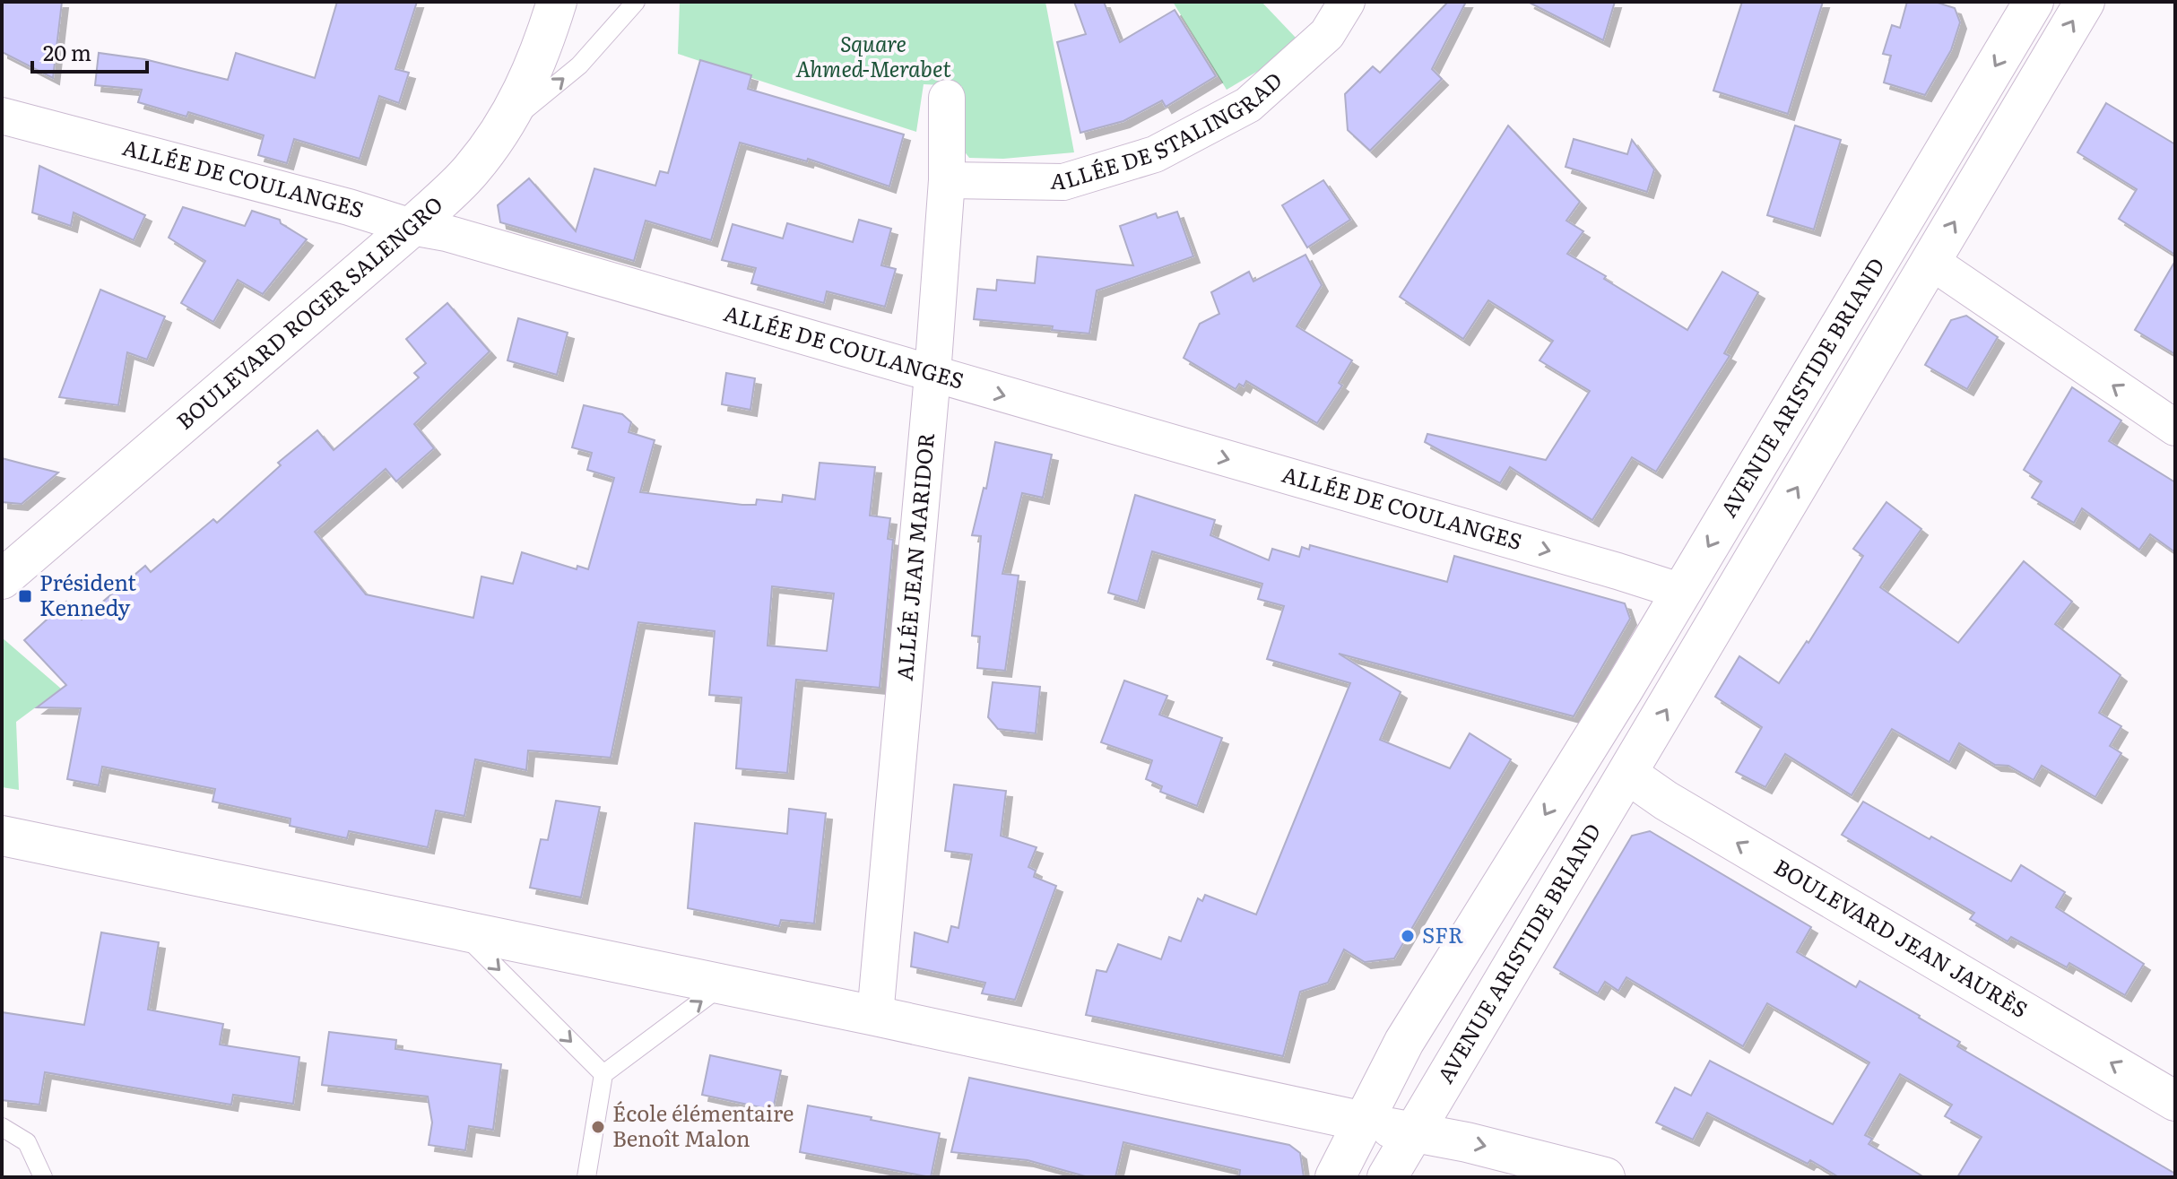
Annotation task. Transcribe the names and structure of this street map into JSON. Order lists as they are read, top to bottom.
{
  "streets": {
    "main road": ["BOULEVARD ROGER SALENGRO", "AVENUE ARISTIDE BRIAND", "BOULEVARD JEAN JAURÈS"],
    "street": ["ALLÉE DE STALINGRAD", "ALLÉE DE COULANGES", "ALLÉE JEAN MARIDOR"]
  },
  "crossings": [
    ["ALLÉE DE STALINGRAD", "ALLÉE JEAN MARIDOR"],
    ["ALLÉE DE COULANGES", "BOULEVARD ROGER SALENGRO"],
    ["ALLÉE DE COULANGES", "AVENUE ARISTIDE BRIAND"],
    ["ALLÉE DE COULANGES", "ALLÉE JEAN MARIDOR"],
    ["AVENUE ARISTIDE BRIAND", "BOULEVARD JEAN JAURÈS"]
  ],
  "one_way": ["ALLÉE DE COULANGES", "BOULEVARD JEAN JAURÈS"],
  "parks": ["Square Ahmed-Merabet"],
  "places": {
    "transit": ["Président Kennedy"],
    "other": ["SFR", "École élémentaire Benoît Malon"]
  },
  "scale_bar": "20 m"
}
